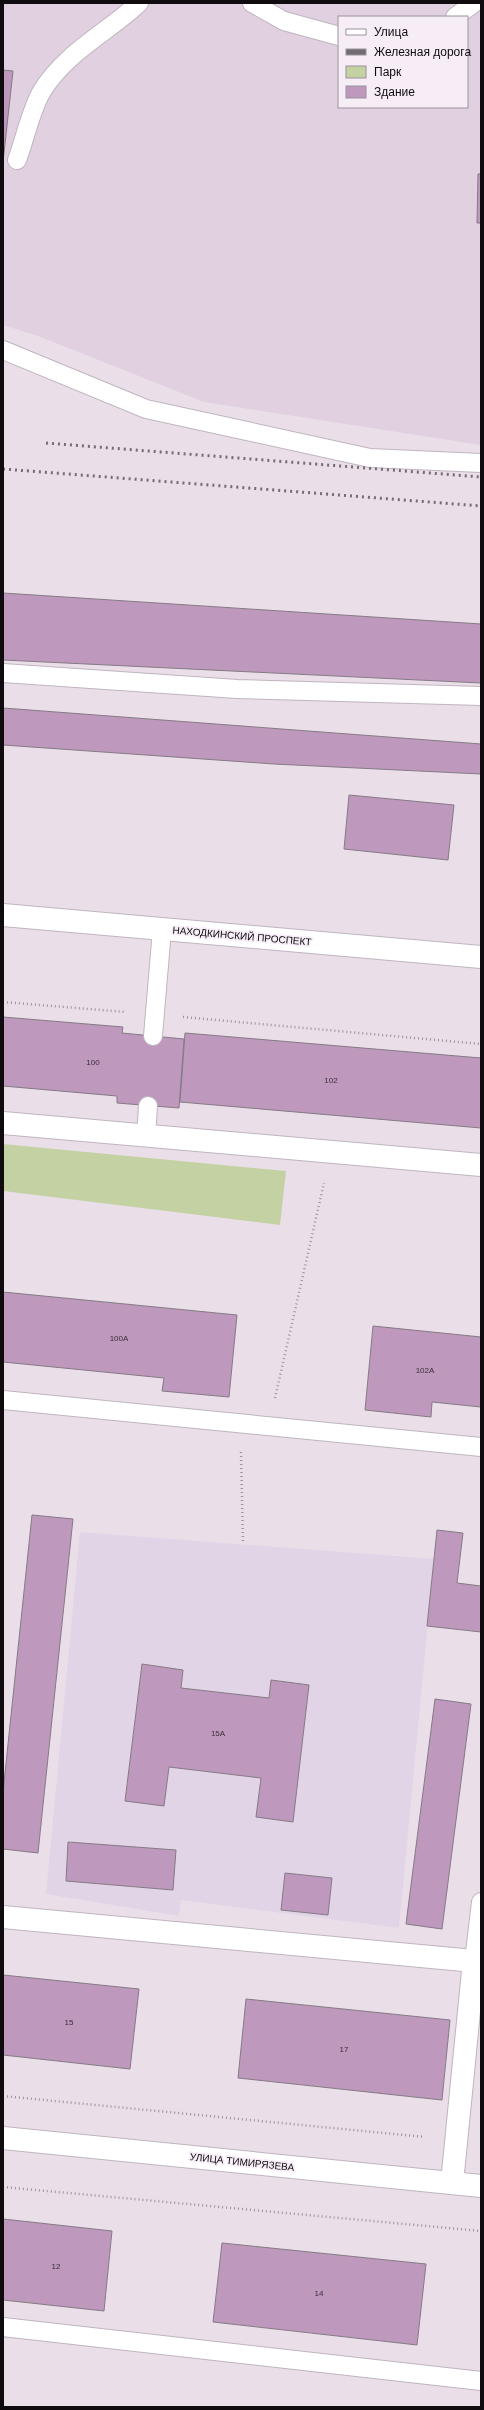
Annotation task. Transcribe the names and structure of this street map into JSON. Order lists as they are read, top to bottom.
{
  "streets": {
    "street": ["НАХОДКИНСКИЙ ПРОСПЕКТ", "УЛИЦА ТИМИРЯЗЕВА"]
  },
  "house_numbers": [
    "100",
    "102",
    "100А",
    "102А",
    "15А",
    "15",
    "17",
    "12",
    "14"
  ],
  "legend": [
    "Улица",
    "Железная дорога",
    "Парк",
    "Здание"
  ]
}
